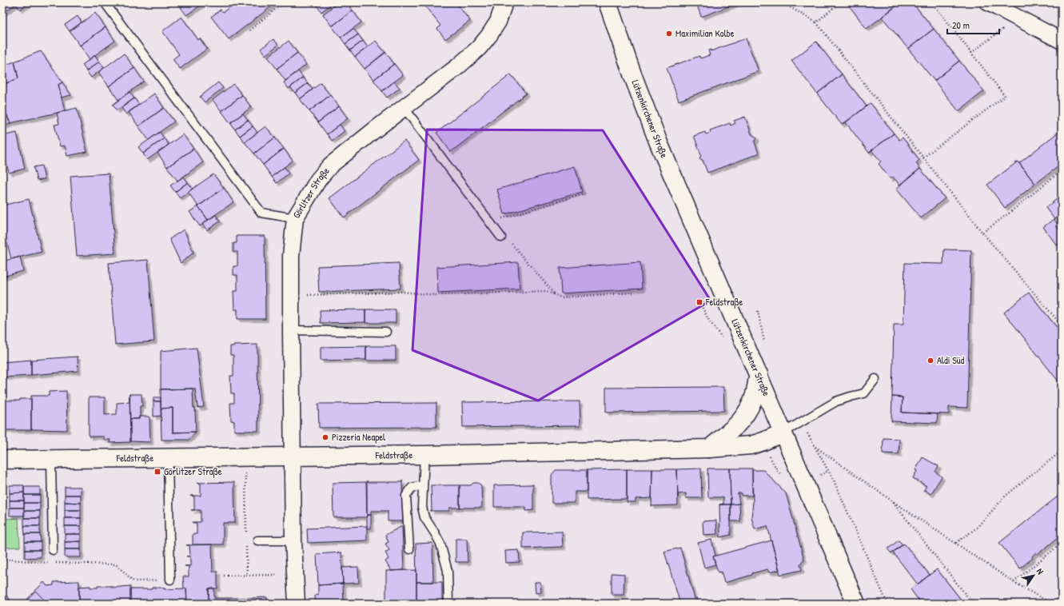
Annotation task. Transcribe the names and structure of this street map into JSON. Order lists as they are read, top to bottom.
{
  "streets": {
    "main road": ["Lützenkirchener Straße", "Feldstraße"],
    "street": ["Görlitzer Straße"]
  },
  "crossings": [
    ["Lützenkirchener Straße", "Feldstraße"],
    ["Görlitzer Straße", "Feldstraße"]
  ],
  "places": {
    "other": ["Maximilian Kolbe", "Aldi Süd", "Pizzeria Neapel"],
    "transit": ["Feldstraße", "Görlitzer Straße"]
  },
  "scale_bar": "20 m",
  "north": "top right"
}
